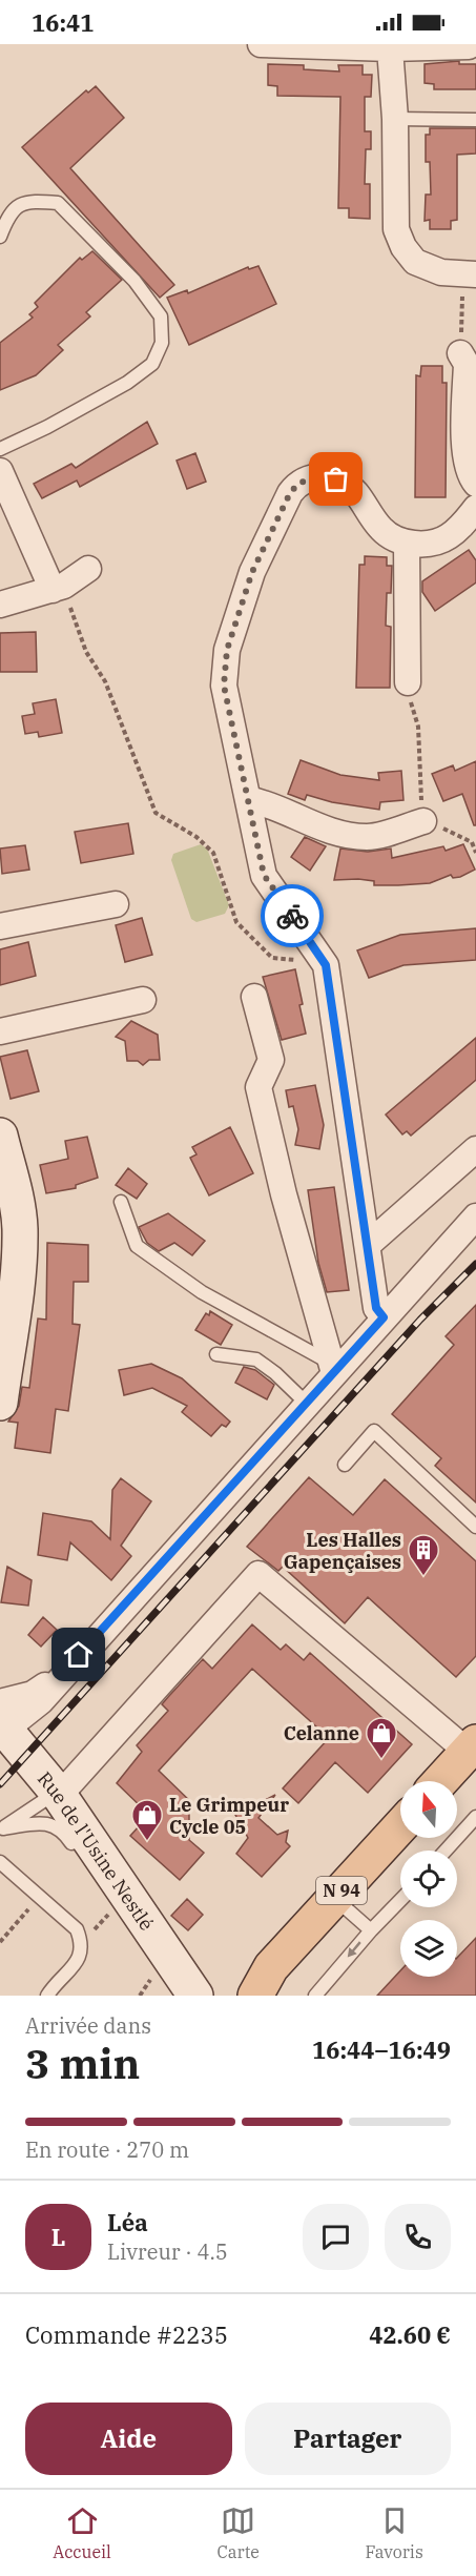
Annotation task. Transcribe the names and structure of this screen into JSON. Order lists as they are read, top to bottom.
{
  "streets": {
    "main road": ["Rue de l'Usine Nestlé", "N 94"]
  },
  "places": {
    "building": ["Les Halles Gapençaises"],
    "shop": ["Celanne", "Le Grimpeur Cycle 05"]
  },
  "north": "top",
  "page": {
    "status": "16:41",
    "heading": ["3 min", "Arrivée dans", "16:44–16:49"],
    "panel": [
      "Léa",
      "Livreur · 4.5",
      "Commande #2235",
      "42.60 €"
    ],
    "bar": "En route · 270 m",
    "round": "L",
    "buttons": ["Aide", "Partager"],
    "tabs": ["Accueil", "Carte", "Favoris"]
  }
}
